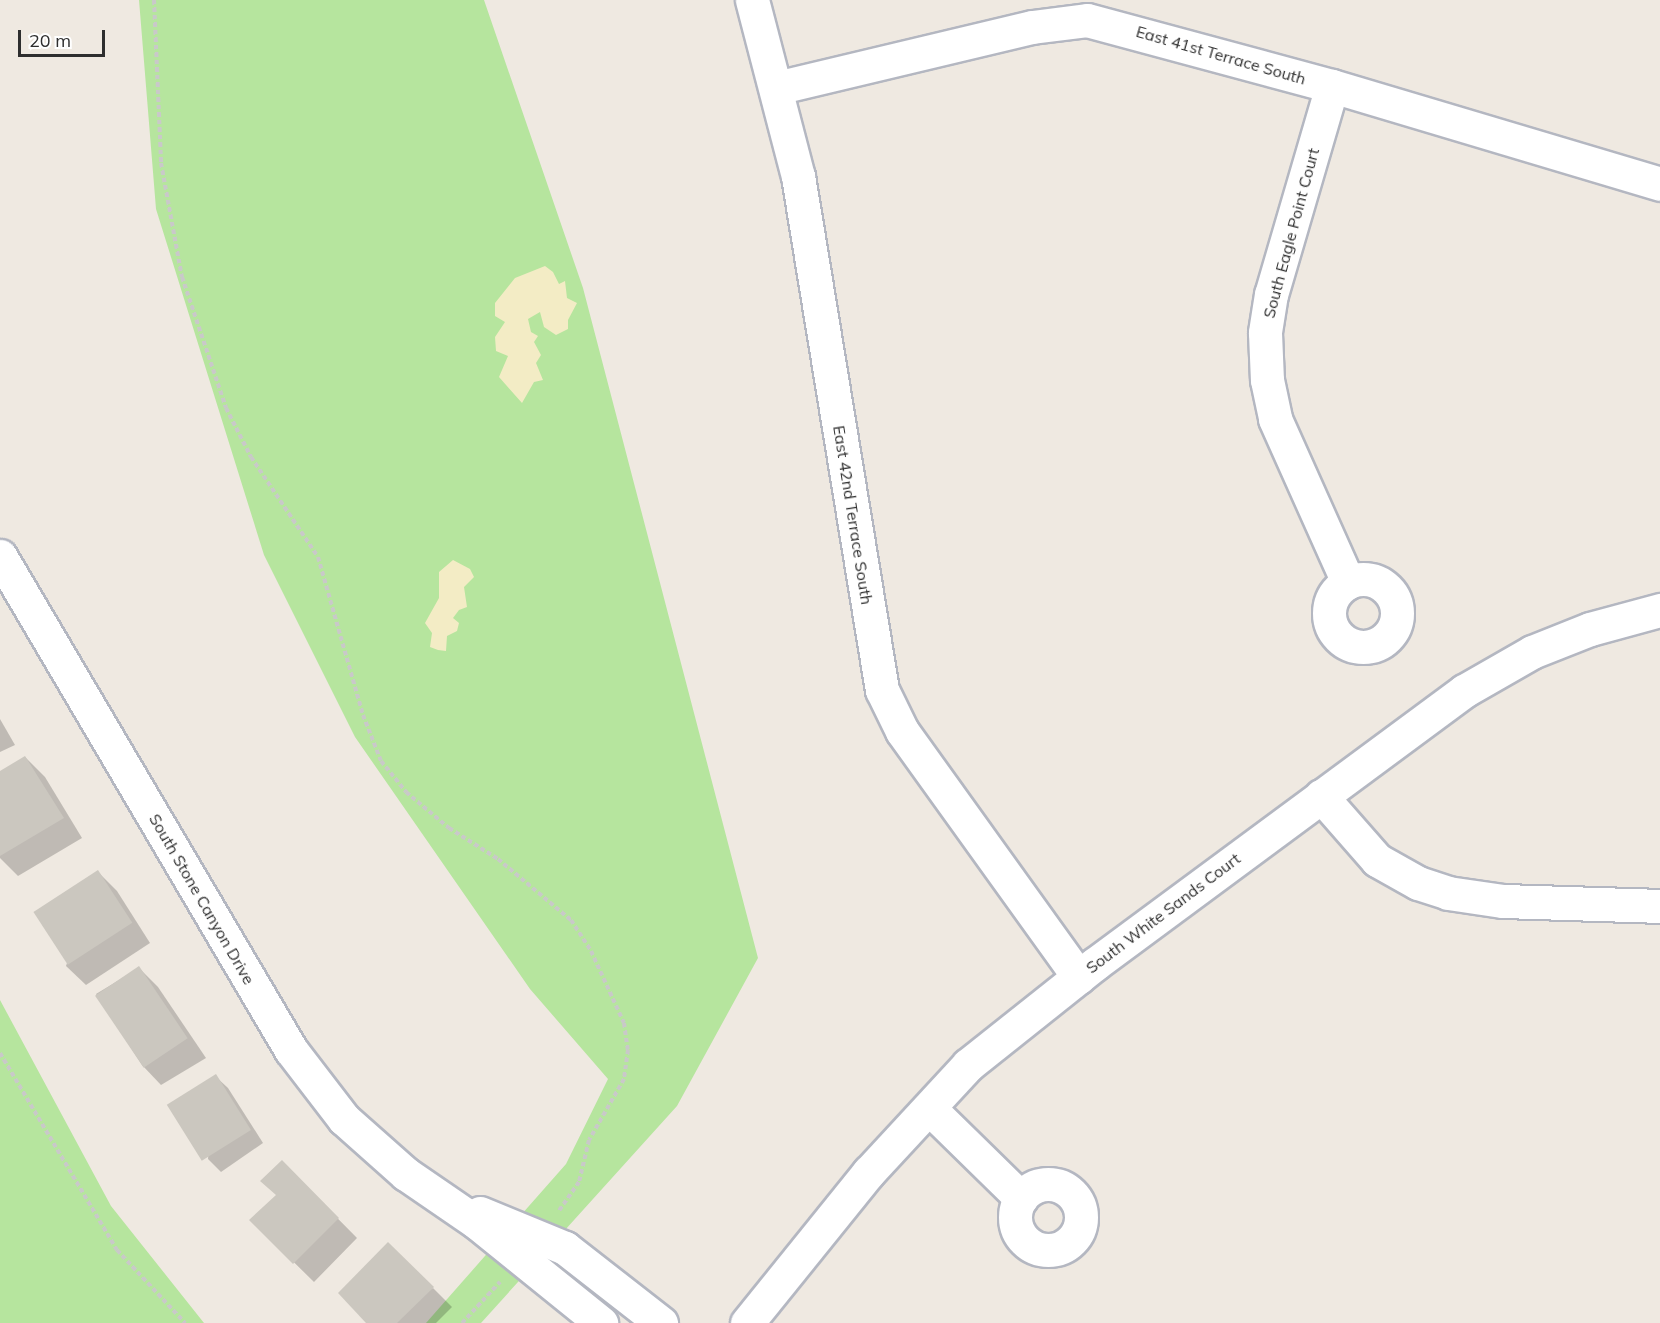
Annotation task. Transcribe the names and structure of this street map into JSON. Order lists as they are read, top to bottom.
{
  "streets": {
    "street": [
      "East 41st Terrace South",
      "South Eagle Point Court",
      "East 42nd Terrace South",
      "South Stone Canyon Drive",
      "South White Sands Court"
    ]
  },
  "crossings": [
    ["East 41st Terrace South", "South Eagle Point Court"],
    ["East 41st Terrace South", "East 42nd Terrace South"],
    ["East 42nd Terrace South", "South White Sands Court"]
  ],
  "scale_bar": "20 m"
}
